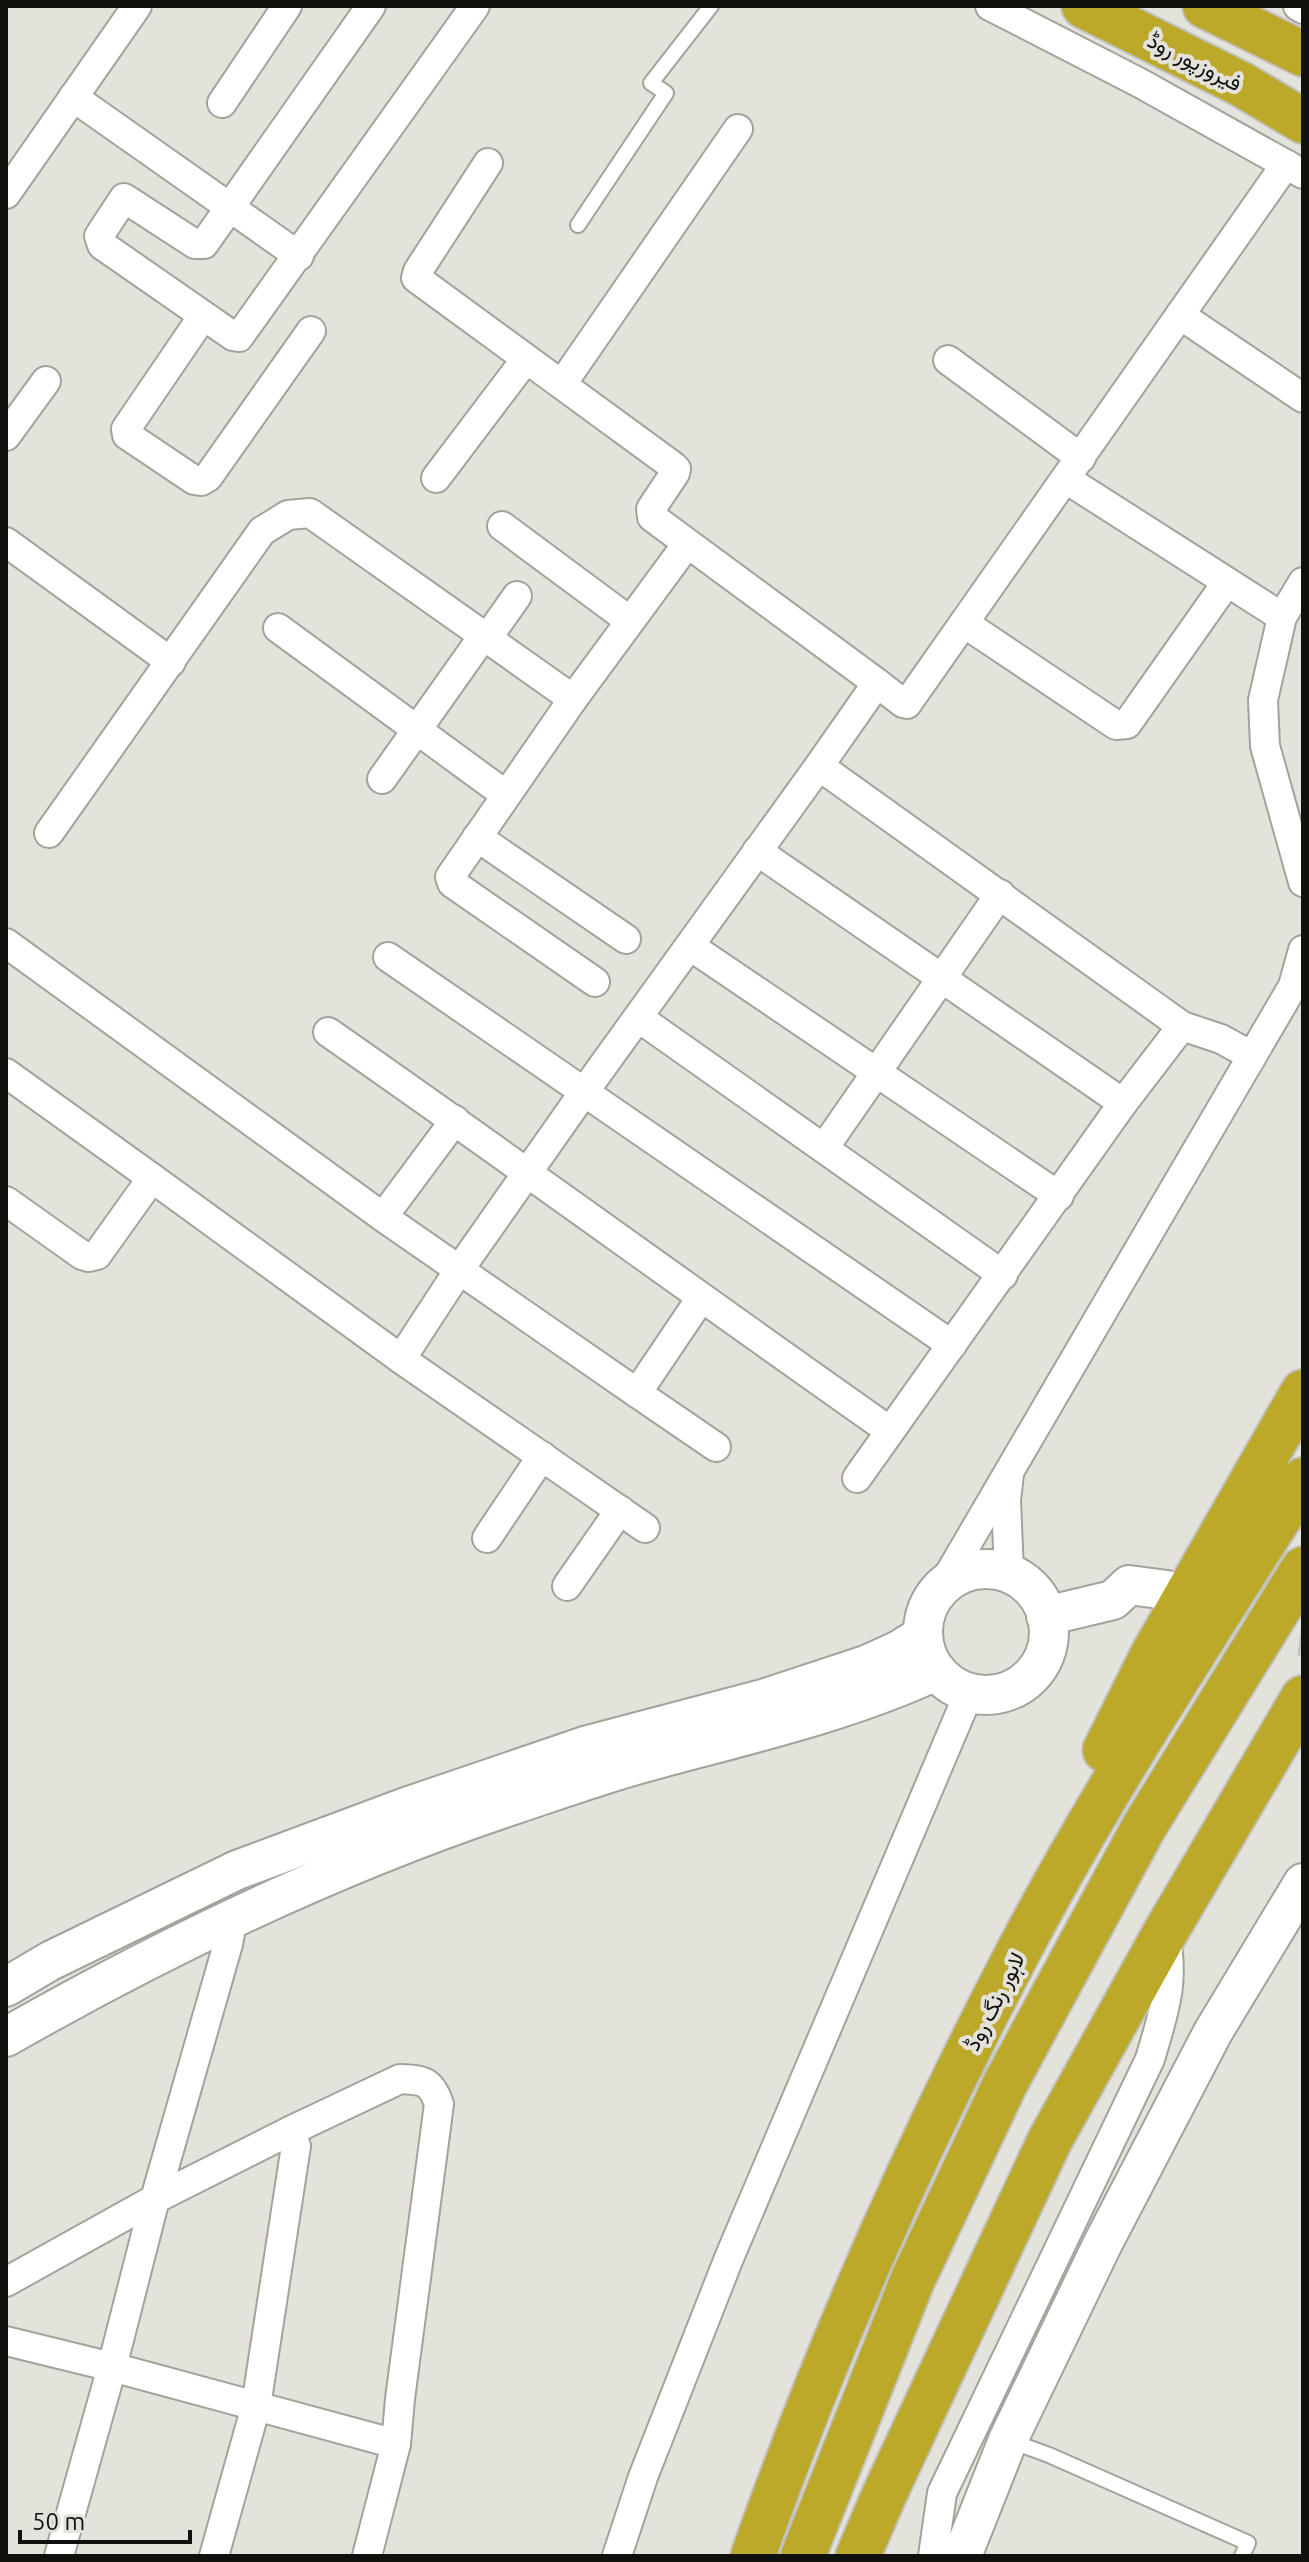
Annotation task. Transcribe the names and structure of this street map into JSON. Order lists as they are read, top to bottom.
{
  "streets": {
    "highway": ["فیروزپور روڈ", "لاہور رنگ روڈ"]
  },
  "scale_bar": "50 m"
}
